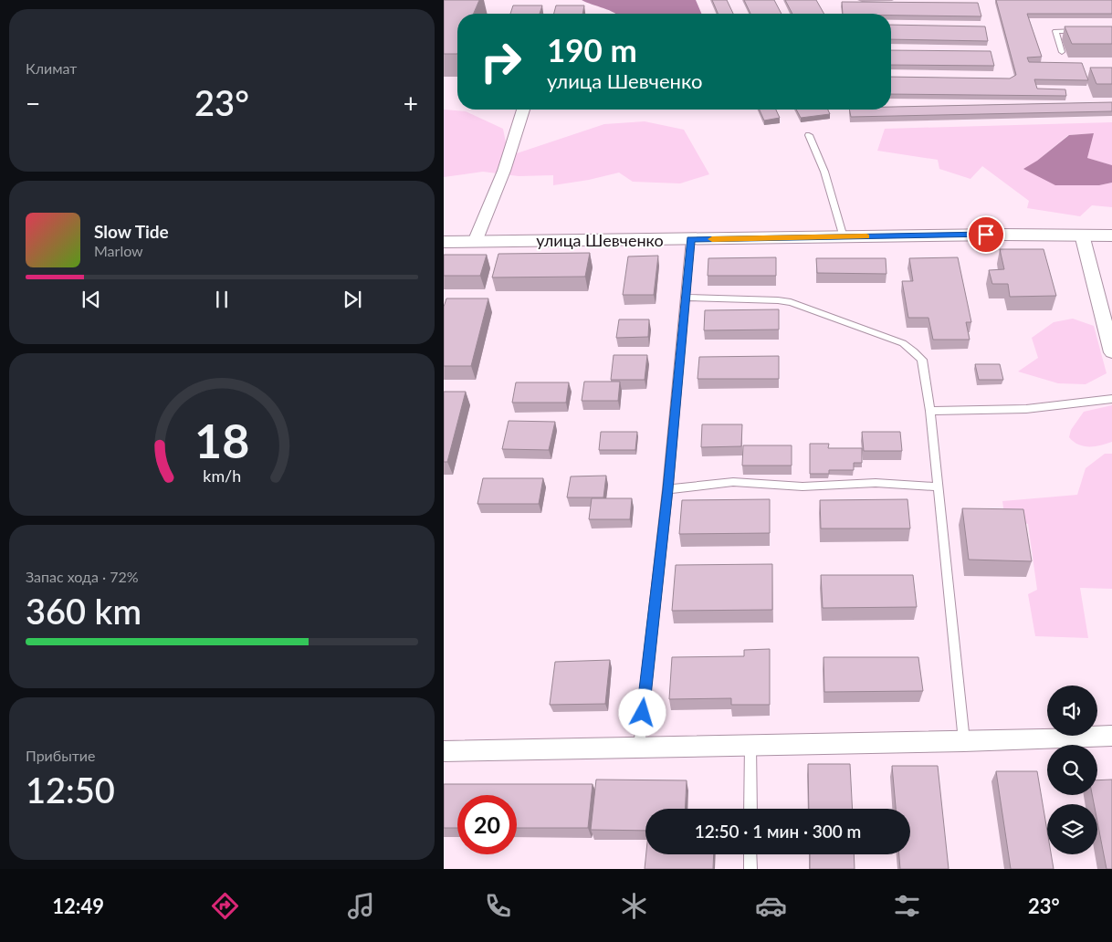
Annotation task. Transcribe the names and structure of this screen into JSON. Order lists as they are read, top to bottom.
{
  "streets": {
    "street": ["улица Шевченко"]
  },
  "page": {
    "tile": [
      "Климат",
      ["Запас хода · 72%", "360 km"],
      ["Прибытие", "12:50"]
    ],
    "turn": ["190 m", "улица Шевченко"],
    "heat": ["−", "23°", "+"],
    "song": ["Slow Tide", "Marlow"],
    "limit": "20",
    "trip": "12:50 · 1 мин · 300 m",
    "tabs": ["12:49", "23°"],
    "gauge": ["18", "km/h"]
  }
}
